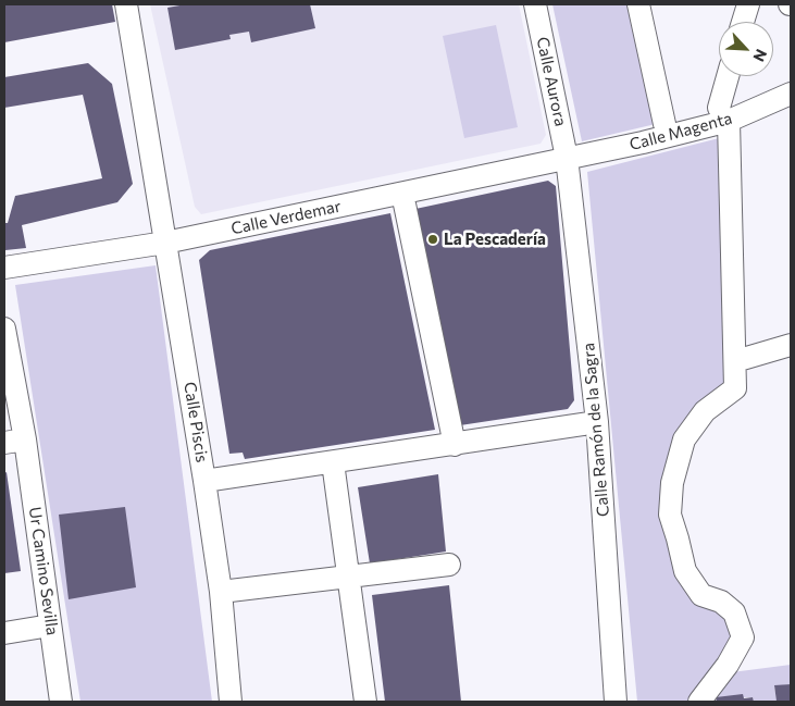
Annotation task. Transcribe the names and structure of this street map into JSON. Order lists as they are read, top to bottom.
{
  "streets": {
    "street": [
      "Calle Aurora",
      "Calle Magenta",
      "Calle Verdemar",
      "Calle Piscis",
      "Calle Ramón de la Sagra",
      "Ur Camino Sevilla"
    ]
  },
  "crossings": [
    ["Calle Aurora", "Calle Magenta"],
    ["Calle Aurora", "Calle Verdemar"],
    ["Calle Aurora", "Calle Ramón de la Sagra"],
    ["Calle Magenta", "Calle Verdemar"],
    ["Calle Magenta", "Calle Ramón de la Sagra"],
    ["Calle Verdemar", "Calle Piscis"],
    ["Calle Verdemar", "Calle Ramón de la Sagra"],
    ["Calle Piscis", "Calle Ramón de la Sagra"]
  ],
  "places": ["La Pescadería"],
  "north": "bottom right"
}
